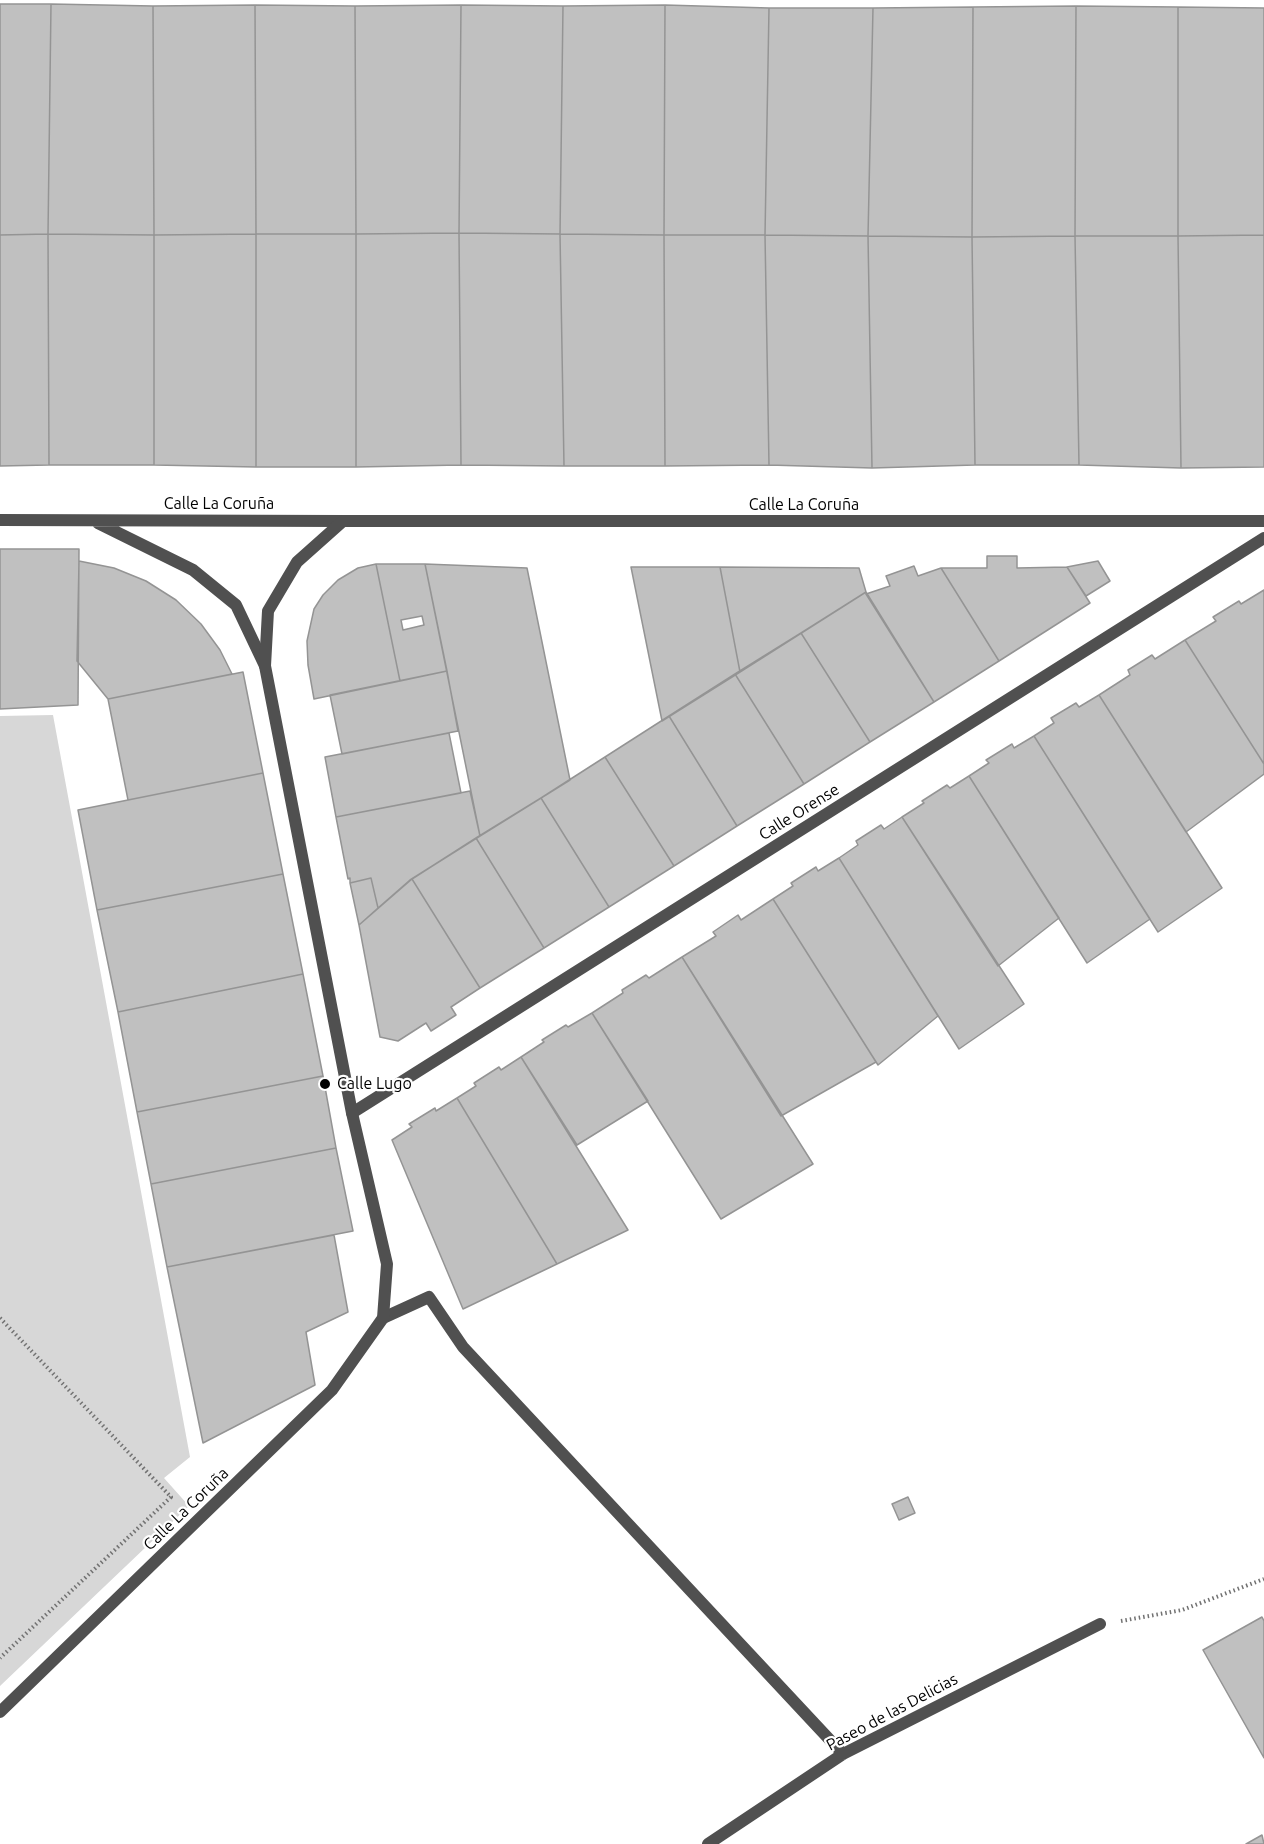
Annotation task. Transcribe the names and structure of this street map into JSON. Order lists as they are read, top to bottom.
{
  "streets": {
    "street": ["Calle La Coruña", "Calle Orense", "Paseo de las Delicias"]
  },
  "places": ["Calle Lugo"]
}
